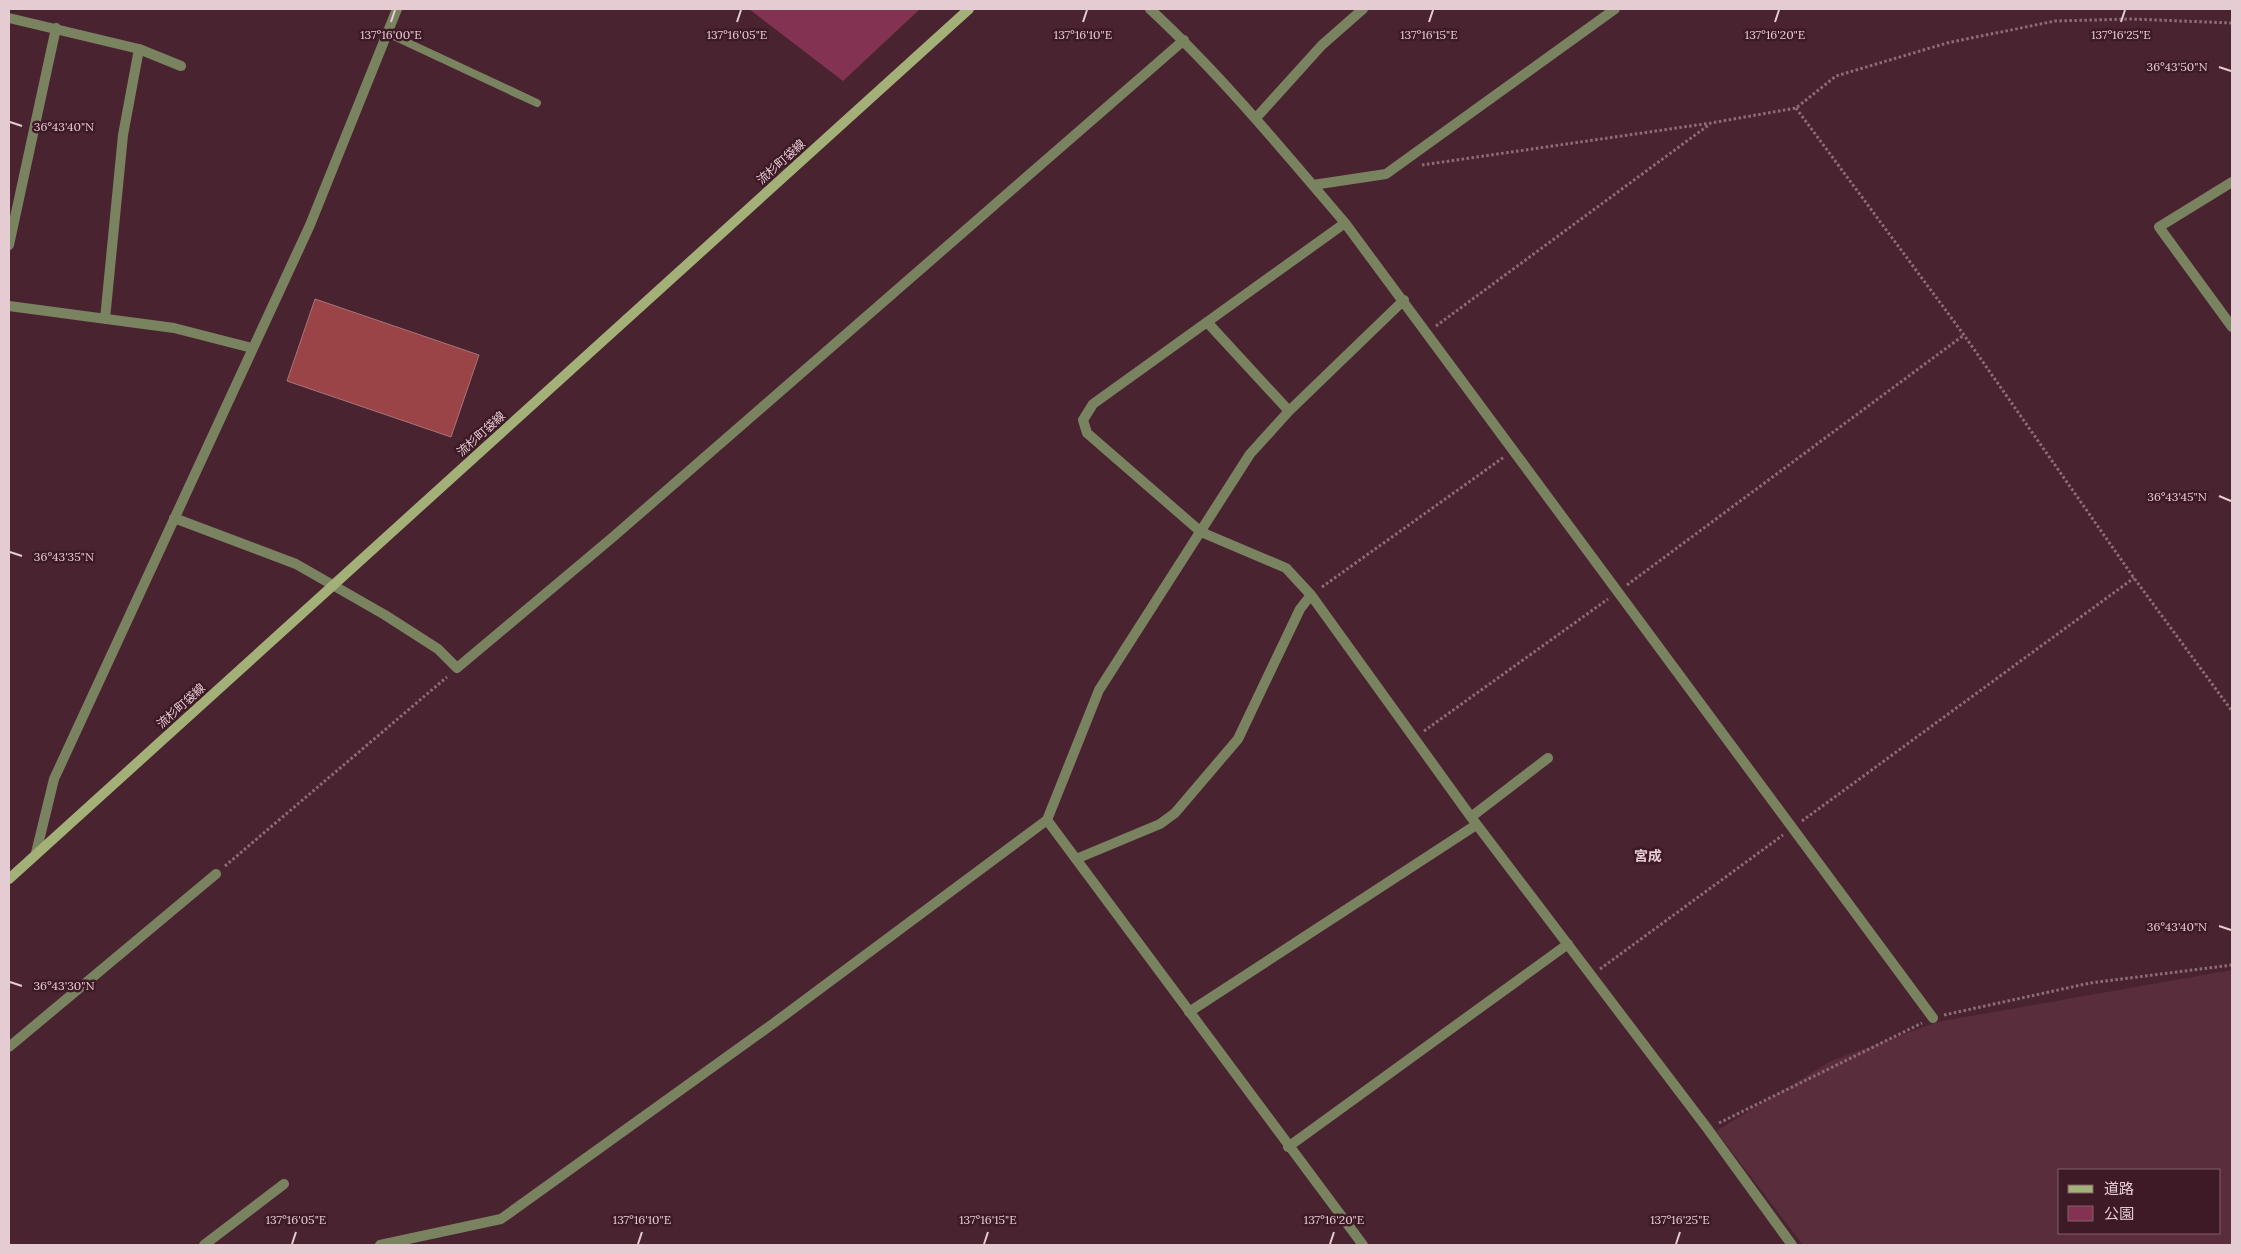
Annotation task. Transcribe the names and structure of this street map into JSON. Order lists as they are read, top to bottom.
{
  "streets": {
    "main road": ["流杉町袋線"]
  },
  "districts": ["宮成"],
  "legend": ["道路", "公園"],
  "coordinates": [
    "137°16'05\"E",
    "137°16'10\"E",
    "137°16'15\"E",
    "137°16'20\"E",
    "137°16'25\"E",
    "137°16'00\"E",
    "36°43'50\"N",
    "36°43'40\"N",
    "36°43'45\"N",
    "36°43'35\"N",
    "36°43'30\"N"
  ]
}
